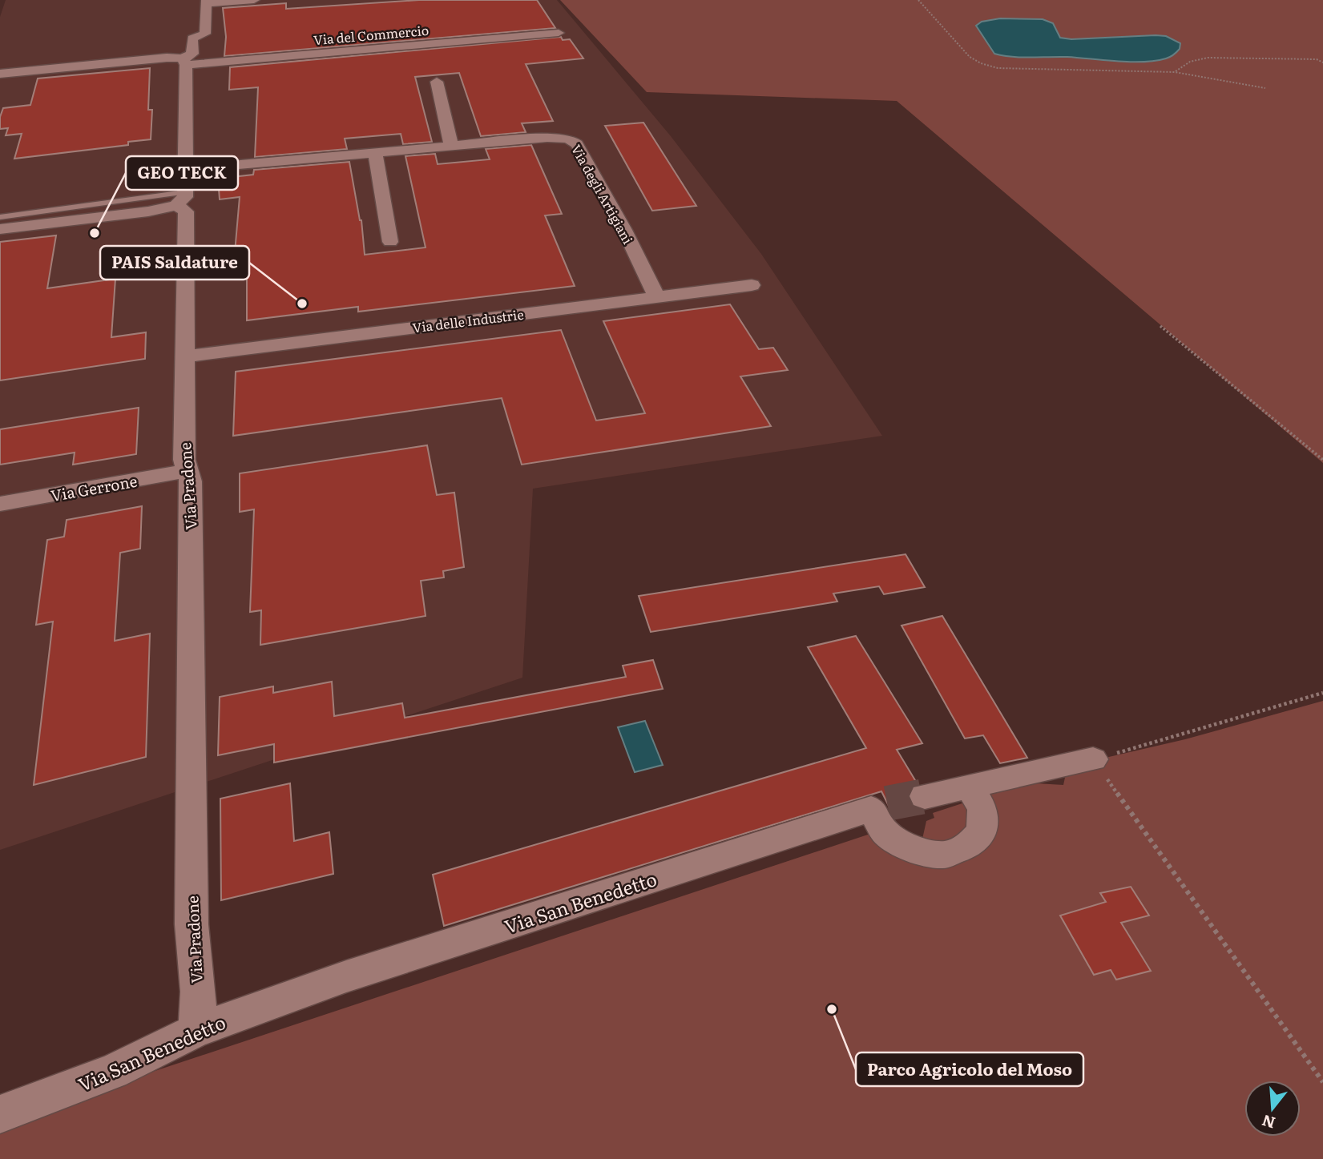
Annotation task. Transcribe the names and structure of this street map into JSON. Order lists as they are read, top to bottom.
{
  "streets": {
    "street": [
      "Via del Commercio",
      "Via degli Artigiani",
      "Via delle Industrie",
      "Via Pradone",
      "Via Gerrone",
      "Via San Benedetto"
    ]
  },
  "crossings": [
    ["Via del Commercio", "Via Pradone"],
    ["Via degli Artigiani", "Via delle Industrie"],
    ["Via degli Artigiani", "Via Pradone"],
    ["Via delle Industrie", "Via Pradone"],
    ["Via Pradone", "Via Gerrone"],
    ["Via Pradone", "Via San Benedetto"]
  ],
  "places": ["GEO TECK", "PAIS Saldature", "Parco Agricolo del Moso"],
  "north": "bottom"
}
